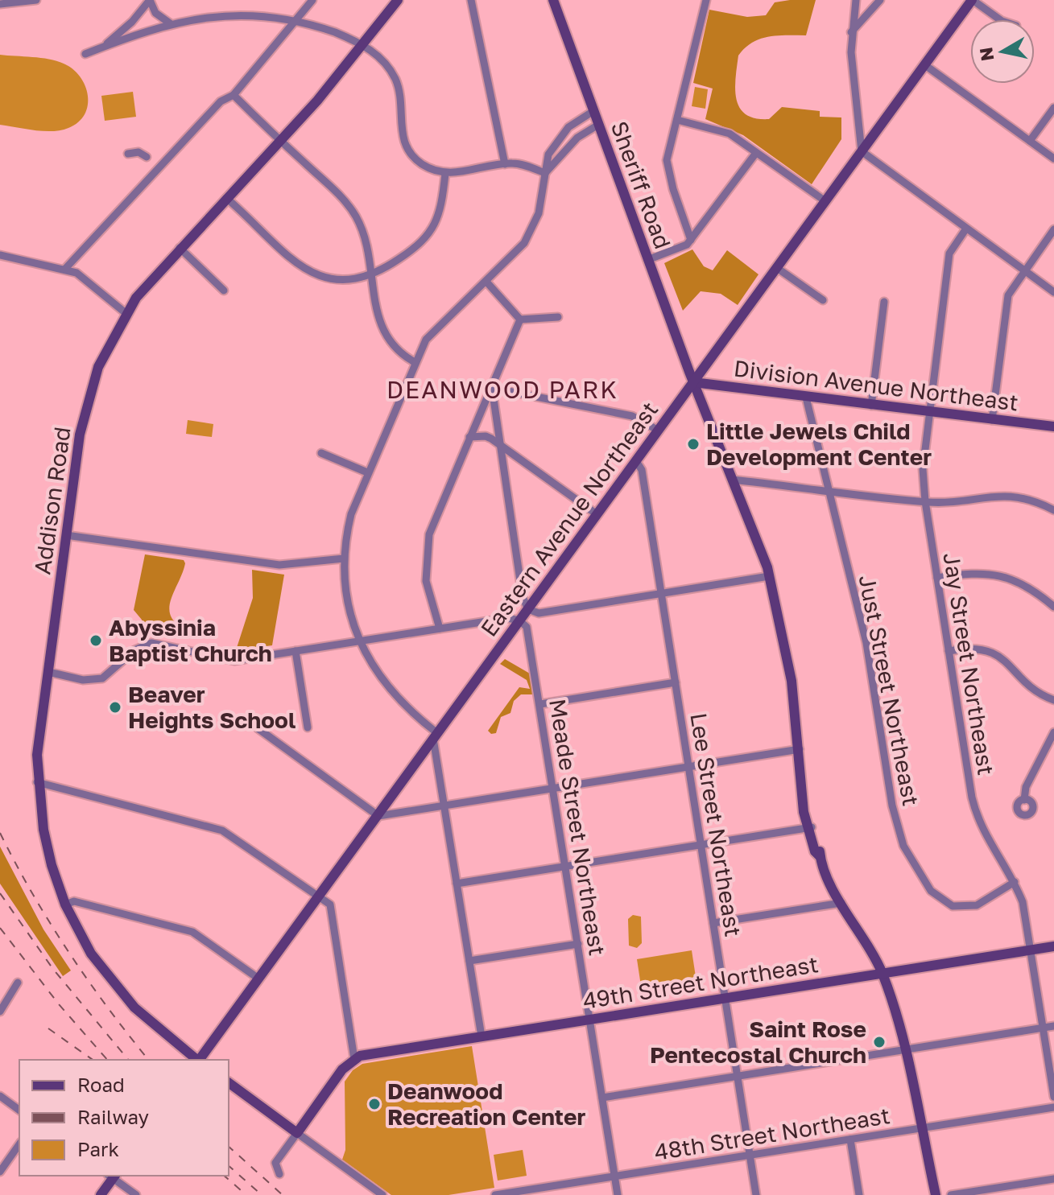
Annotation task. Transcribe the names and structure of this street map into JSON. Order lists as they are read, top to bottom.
{
  "streets": {
    "main road": [
      "Sheriff Road",
      "Division Avenue Northeast",
      "Addison Road",
      "Eastern Avenue Northeast",
      "49th Street Northeast"
    ],
    "street": [
      "Jay Street Northeast",
      "Just Street Northeast",
      "Lee Street Northeast",
      "Meade Street Northeast",
      "48th Street Northeast"
    ]
  },
  "crossings": [
    ["Sheriff Road", "Division Avenue Northeast"],
    ["Sheriff Road", "Eastern Avenue Northeast"],
    ["Sheriff Road", "49th Street Northeast"],
    ["Sheriff Road", "48th Street Northeast"],
    ["Division Avenue Northeast", "Eastern Avenue Northeast"],
    ["Division Avenue Northeast", "Jay Street Northeast"],
    ["Division Avenue Northeast", "Just Street Northeast"],
    ["Eastern Avenue Northeast", "Lee Street Northeast"],
    ["Eastern Avenue Northeast", "Meade Street Northeast"],
    ["Jay Street Northeast", "Just Street Northeast"],
    ["Jay Street Northeast", "49th Street Northeast"],
    ["Lee Street Northeast", "49th Street Northeast"],
    ["Lee Street Northeast", "48th Street Northeast"],
    ["Meade Street Northeast", "49th Street Northeast"],
    ["Meade Street Northeast", "48th Street Northeast"]
  ],
  "districts": ["DEANWOOD PARK"],
  "places": [
    "Little Jewels Child Development Center",
    "Abyssinia Baptist Church",
    "Beaver Heights School",
    "Saint Rose Pentecostal Church",
    "Deanwood Recreation Center"
  ],
  "legend": ["Road", "Railway", "Park"],
  "north": "left"
}
